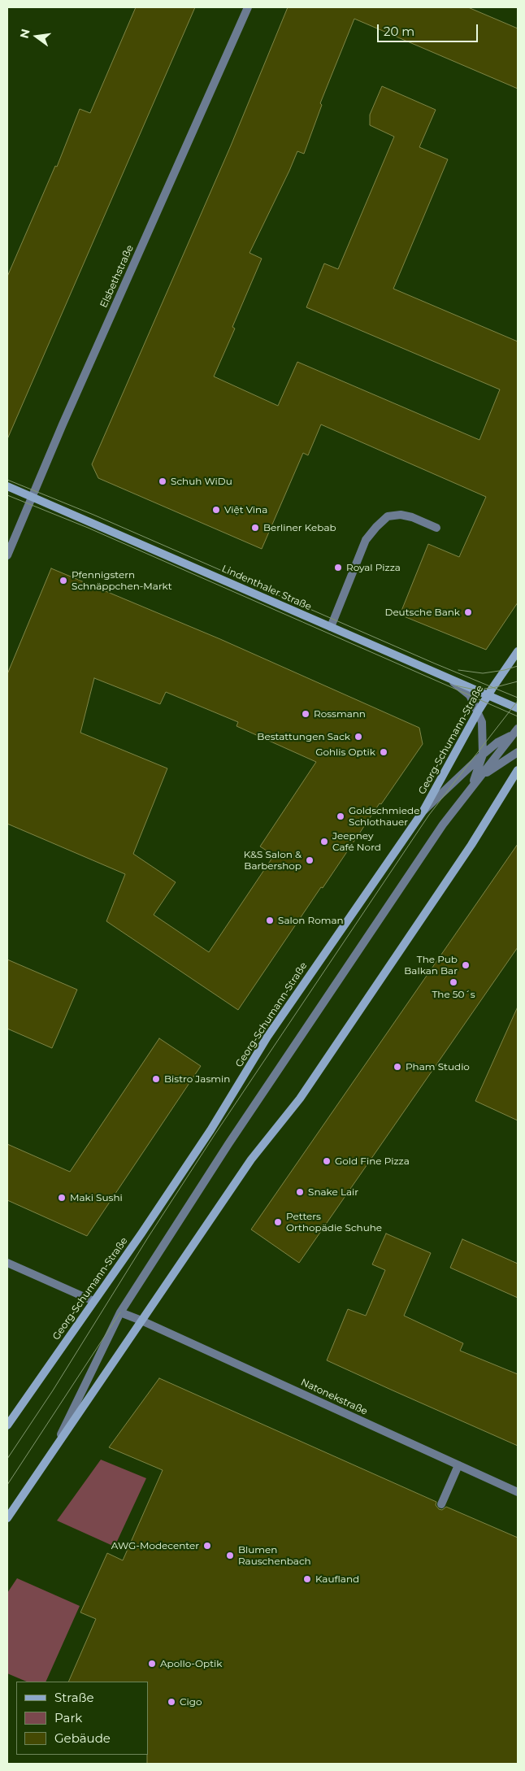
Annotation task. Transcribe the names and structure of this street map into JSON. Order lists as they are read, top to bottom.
{
  "streets": {
    "main road": ["Lindenthaler Straße", "Georg-Schumann-Straße"],
    "street": ["Elsbethstraße", "Natonekstraße"]
  },
  "crossings": [
    ["Elsbethstraße", "Lindenthaler Straße"],
    ["Lindenthaler Straße", "Georg-Schumann-Straße"]
  ],
  "places": [
    "Schuh WiDu",
    "Việt Vina",
    "Berliner Kebab",
    "Royal Pizza",
    "Pfennigstern Schnäppchen-Markt",
    "Deutsche Bank",
    "Rossmann",
    "Bestattungen Sack",
    "Gohlis Optik",
    "Goldschmiede Schlothauer",
    "Jeepney Café Nord",
    "K&S Salon & Barbershop",
    "Salon Roman",
    "The Pub Balkan Bar",
    "The 50´s",
    "Pham Studio",
    "Bistro Jasmin",
    "Gold Fine Pizza",
    "Snake Lair",
    "Maki Sushi",
    "Petters Orthopädie Schuhe",
    "AWG-Modecenter",
    "Blumen Rauschenbach",
    "Kaufland",
    "Apollo-Optik",
    "Cigo"
  ],
  "legend": ["Straße", "Park", "Gebäude"],
  "scale_bar": "20 m",
  "north": "left"
}
